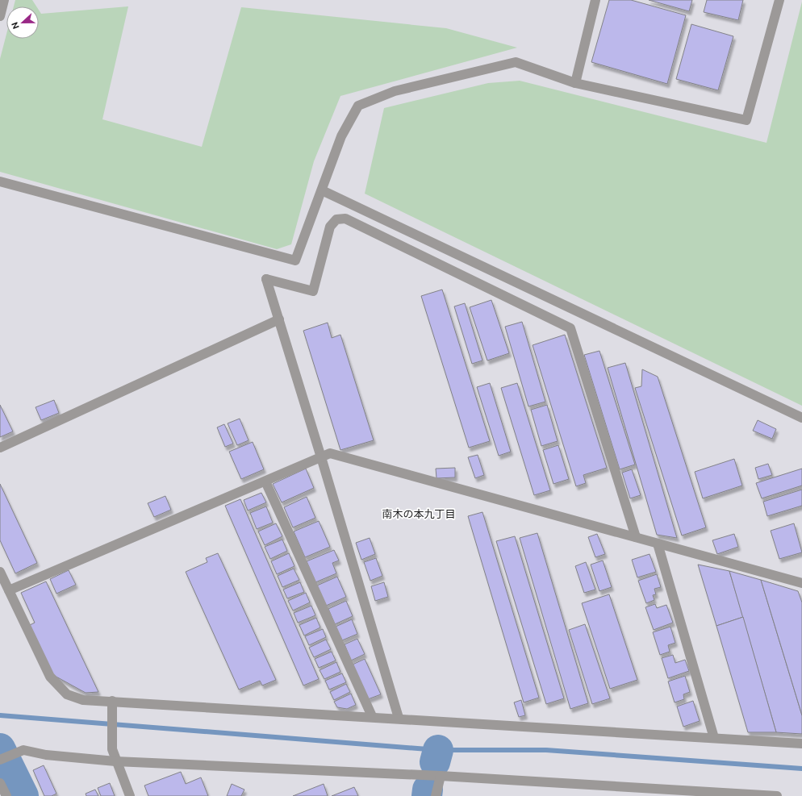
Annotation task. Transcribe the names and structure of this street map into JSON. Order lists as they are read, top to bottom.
{
  "districts": ["南木の本九丁目"],
  "north": "left"
}
